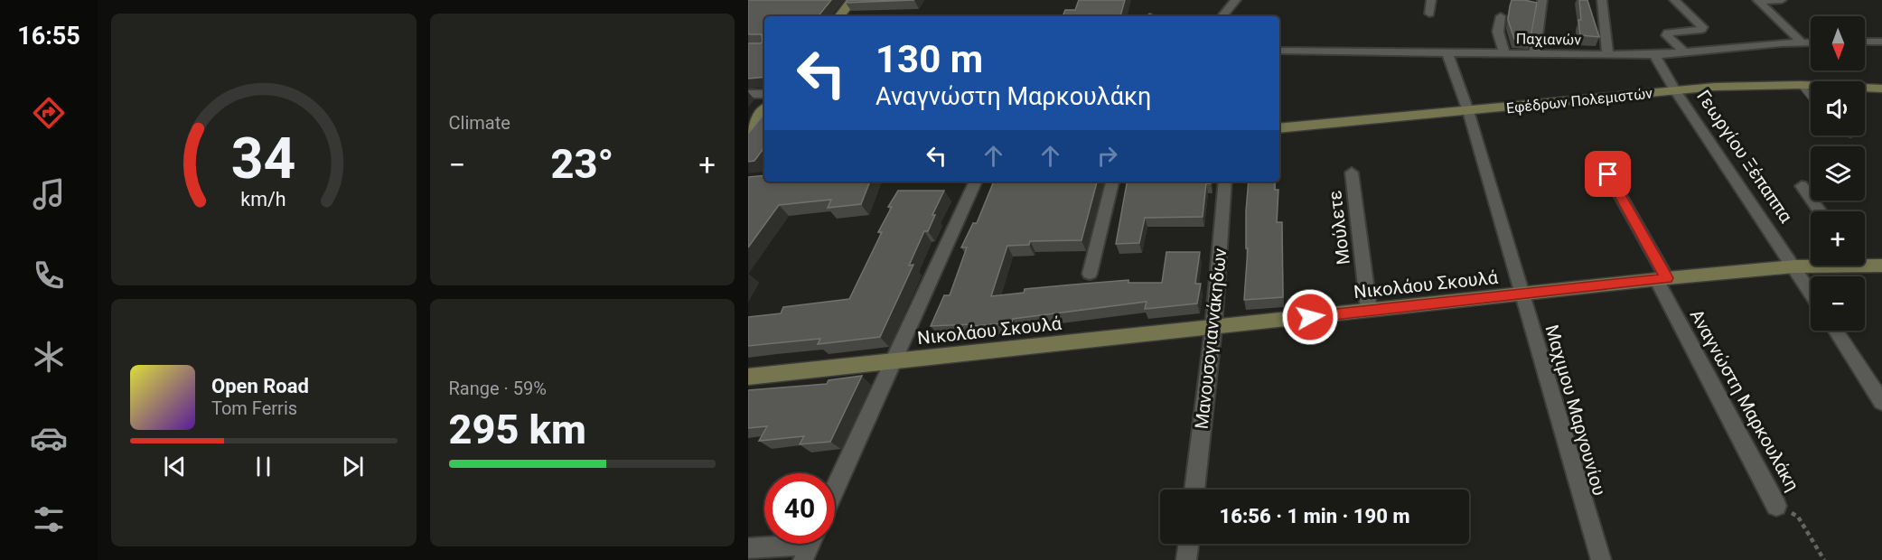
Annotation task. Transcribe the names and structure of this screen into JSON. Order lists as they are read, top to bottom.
{
  "streets": {
    "street": [
      "Παχιανών",
      "Εφέδρων Πολεμιστών",
      "Γεωργίου Ξέπαππα",
      "Μούλετε",
      "Νικολάου Σκουλά",
      "Μανουσογιαννάκηδων",
      "Αναγνώστη Μαρκουλάκη",
      "Μαχιμου Mαργουνίου"
    ]
  },
  "crossings": [
    ["Παχιανών", "Γεωργίου Ξέπαππα"],
    ["Παχιανών", "Μαχιμου Mαργουνίου"],
    ["Εφέδρων Πολεμιστών", "Γεωργίου Ξέπαππα"],
    ["Εφέδρων Πολεμιστών", "Μαχιμου Mαργουνίου"],
    ["Γεωργίου Ξέπαππα", "Νικολάου Σκουλά"],
    ["Μούλετε", "Νικολάου Σκουλά"],
    ["Νικολάου Σκουλά", "Μανουσογιαννάκηδων"],
    ["Νικολάου Σκουλά", "Αναγνώστη Μαρκουλάκη"],
    ["Νικολάου Σκουλά", "Μαχιμου Mαργουνίου"]
  ],
  "north": "bottom",
  "page": {
    "tabs": "16:55",
    "tile": [
      "Climate",
      ["Range · 59%", "295 km"]
    ],
    "map_buttons": ["+", "−"],
    "turn": ["130 m", "Αναγνώστη Μαρκουλάκη"],
    "heat": ["−", "23°", "+"],
    "song": ["Open Road", "Tom Ferris"],
    "limit": "40",
    "trip": "16:56 · 1 min · 190 m",
    "gauge": ["34", "km/h"]
  }
}
